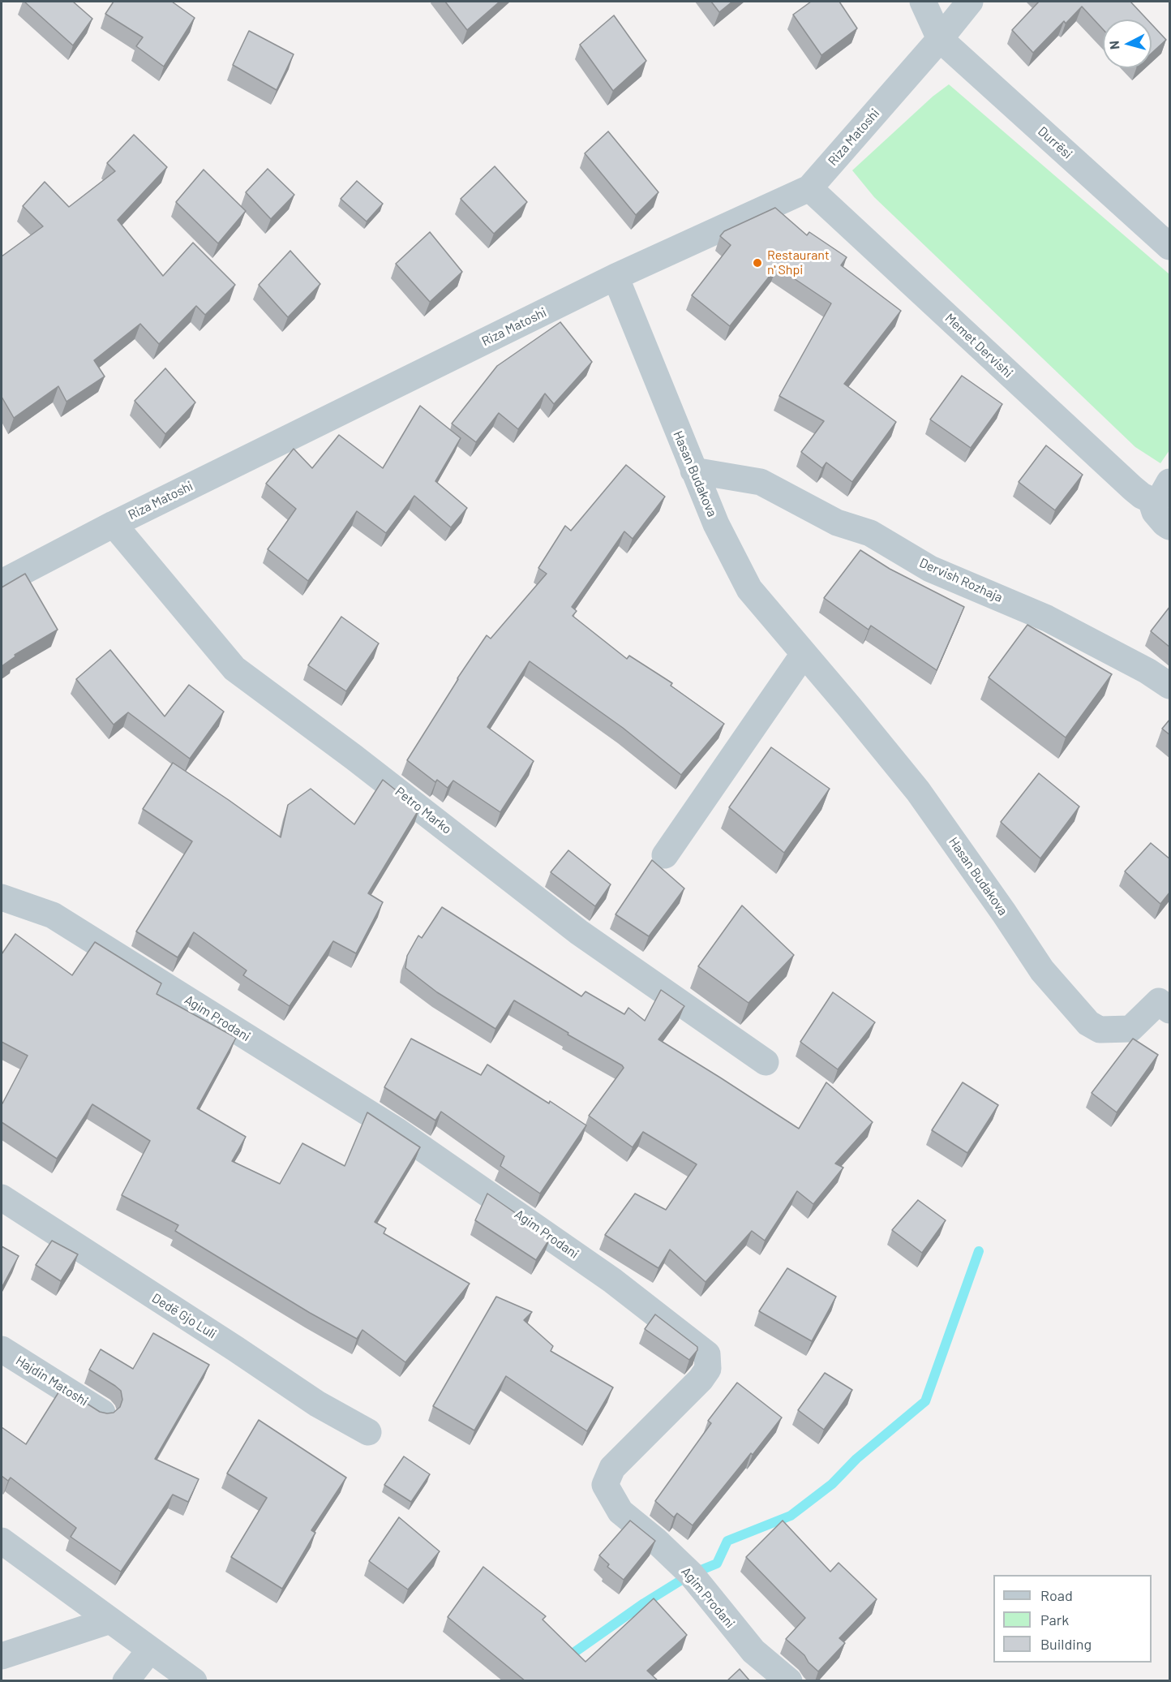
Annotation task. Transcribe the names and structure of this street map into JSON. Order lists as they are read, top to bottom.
{
  "streets": {
    "street": [
      "Riza Matoshi",
      "Durrësi",
      "Memet Dervishi",
      "Hasan Budakova",
      "Dervish Rozhaja",
      "Petro Marko",
      "Agim Prodani",
      "Dedë Gjo Luli",
      "Hajdin Matoshi"
    ]
  },
  "crossings": [
    ["Riza Matoshi", "Durrësi"],
    ["Riza Matoshi", "Memet Dervishi"],
    ["Riza Matoshi", "Hasan Budakova"],
    ["Riza Matoshi", "Petro Marko"],
    ["Hasan Budakova", "Dervish Rozhaja"]
  ],
  "places": ["Restaurant n' Shpi"],
  "legend": ["Road", "Park", "Building"],
  "north": "left"
}
